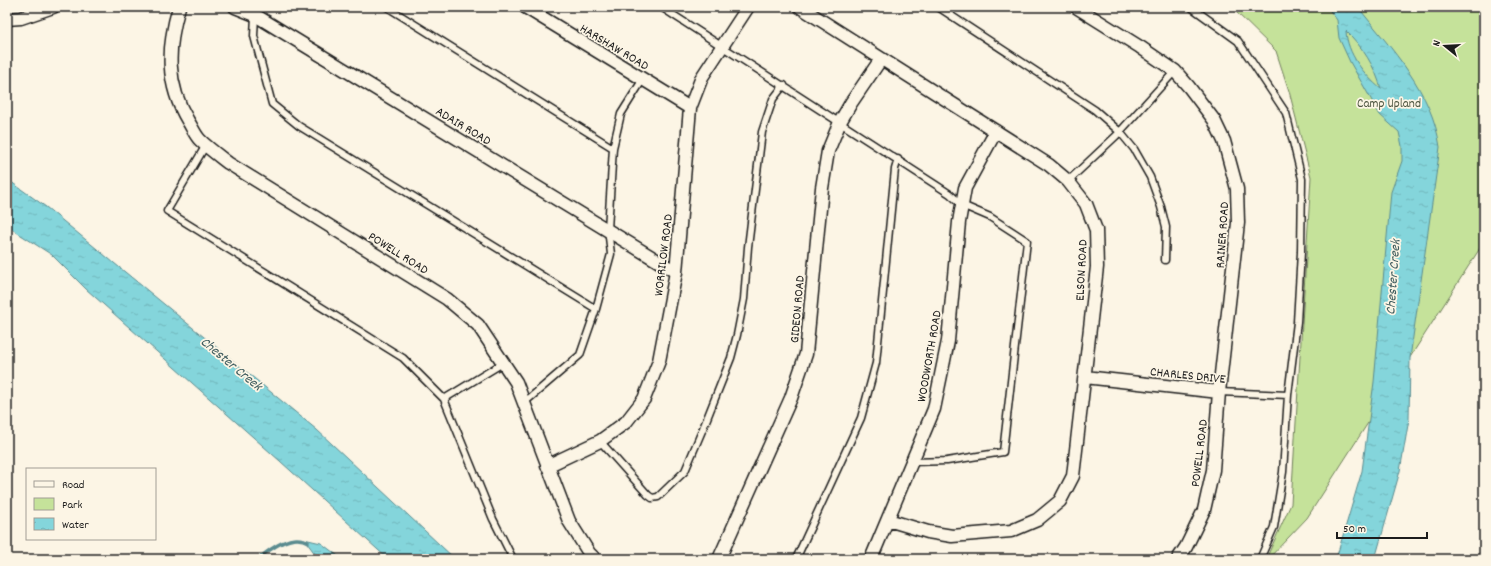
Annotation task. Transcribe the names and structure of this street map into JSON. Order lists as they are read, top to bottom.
{
  "streets": {
    "street": [
      "HARSHAW ROAD",
      "ADAIR ROAD",
      "RAINER ROAD",
      "POWELL ROAD",
      "WORRILOW ROAD",
      "ELSON ROAD",
      "GIDEON ROAD",
      "WOODWORTH ROAD",
      "CHARLES DRIVE"
    ]
  },
  "crossings": [
    ["HARSHAW ROAD", "WORRILOW ROAD"],
    ["ADAIR ROAD", "WORRILOW ROAD"],
    ["RAINER ROAD", "POWELL ROAD"],
    ["RAINER ROAD", "CHARLES DRIVE"],
    ["POWELL ROAD", "WORRILOW ROAD"],
    ["POWELL ROAD", "CHARLES DRIVE"],
    ["ELSON ROAD", "GIDEON ROAD"],
    ["ELSON ROAD", "WOODWORTH ROAD"],
    ["ELSON ROAD", "CHARLES DRIVE"]
  ],
  "water": ["Chester Creek"],
  "parks": ["Camp Upland"],
  "legend": ["Road", "Park", "Water"],
  "scale_bar": "50 m",
  "north": "left"
}
